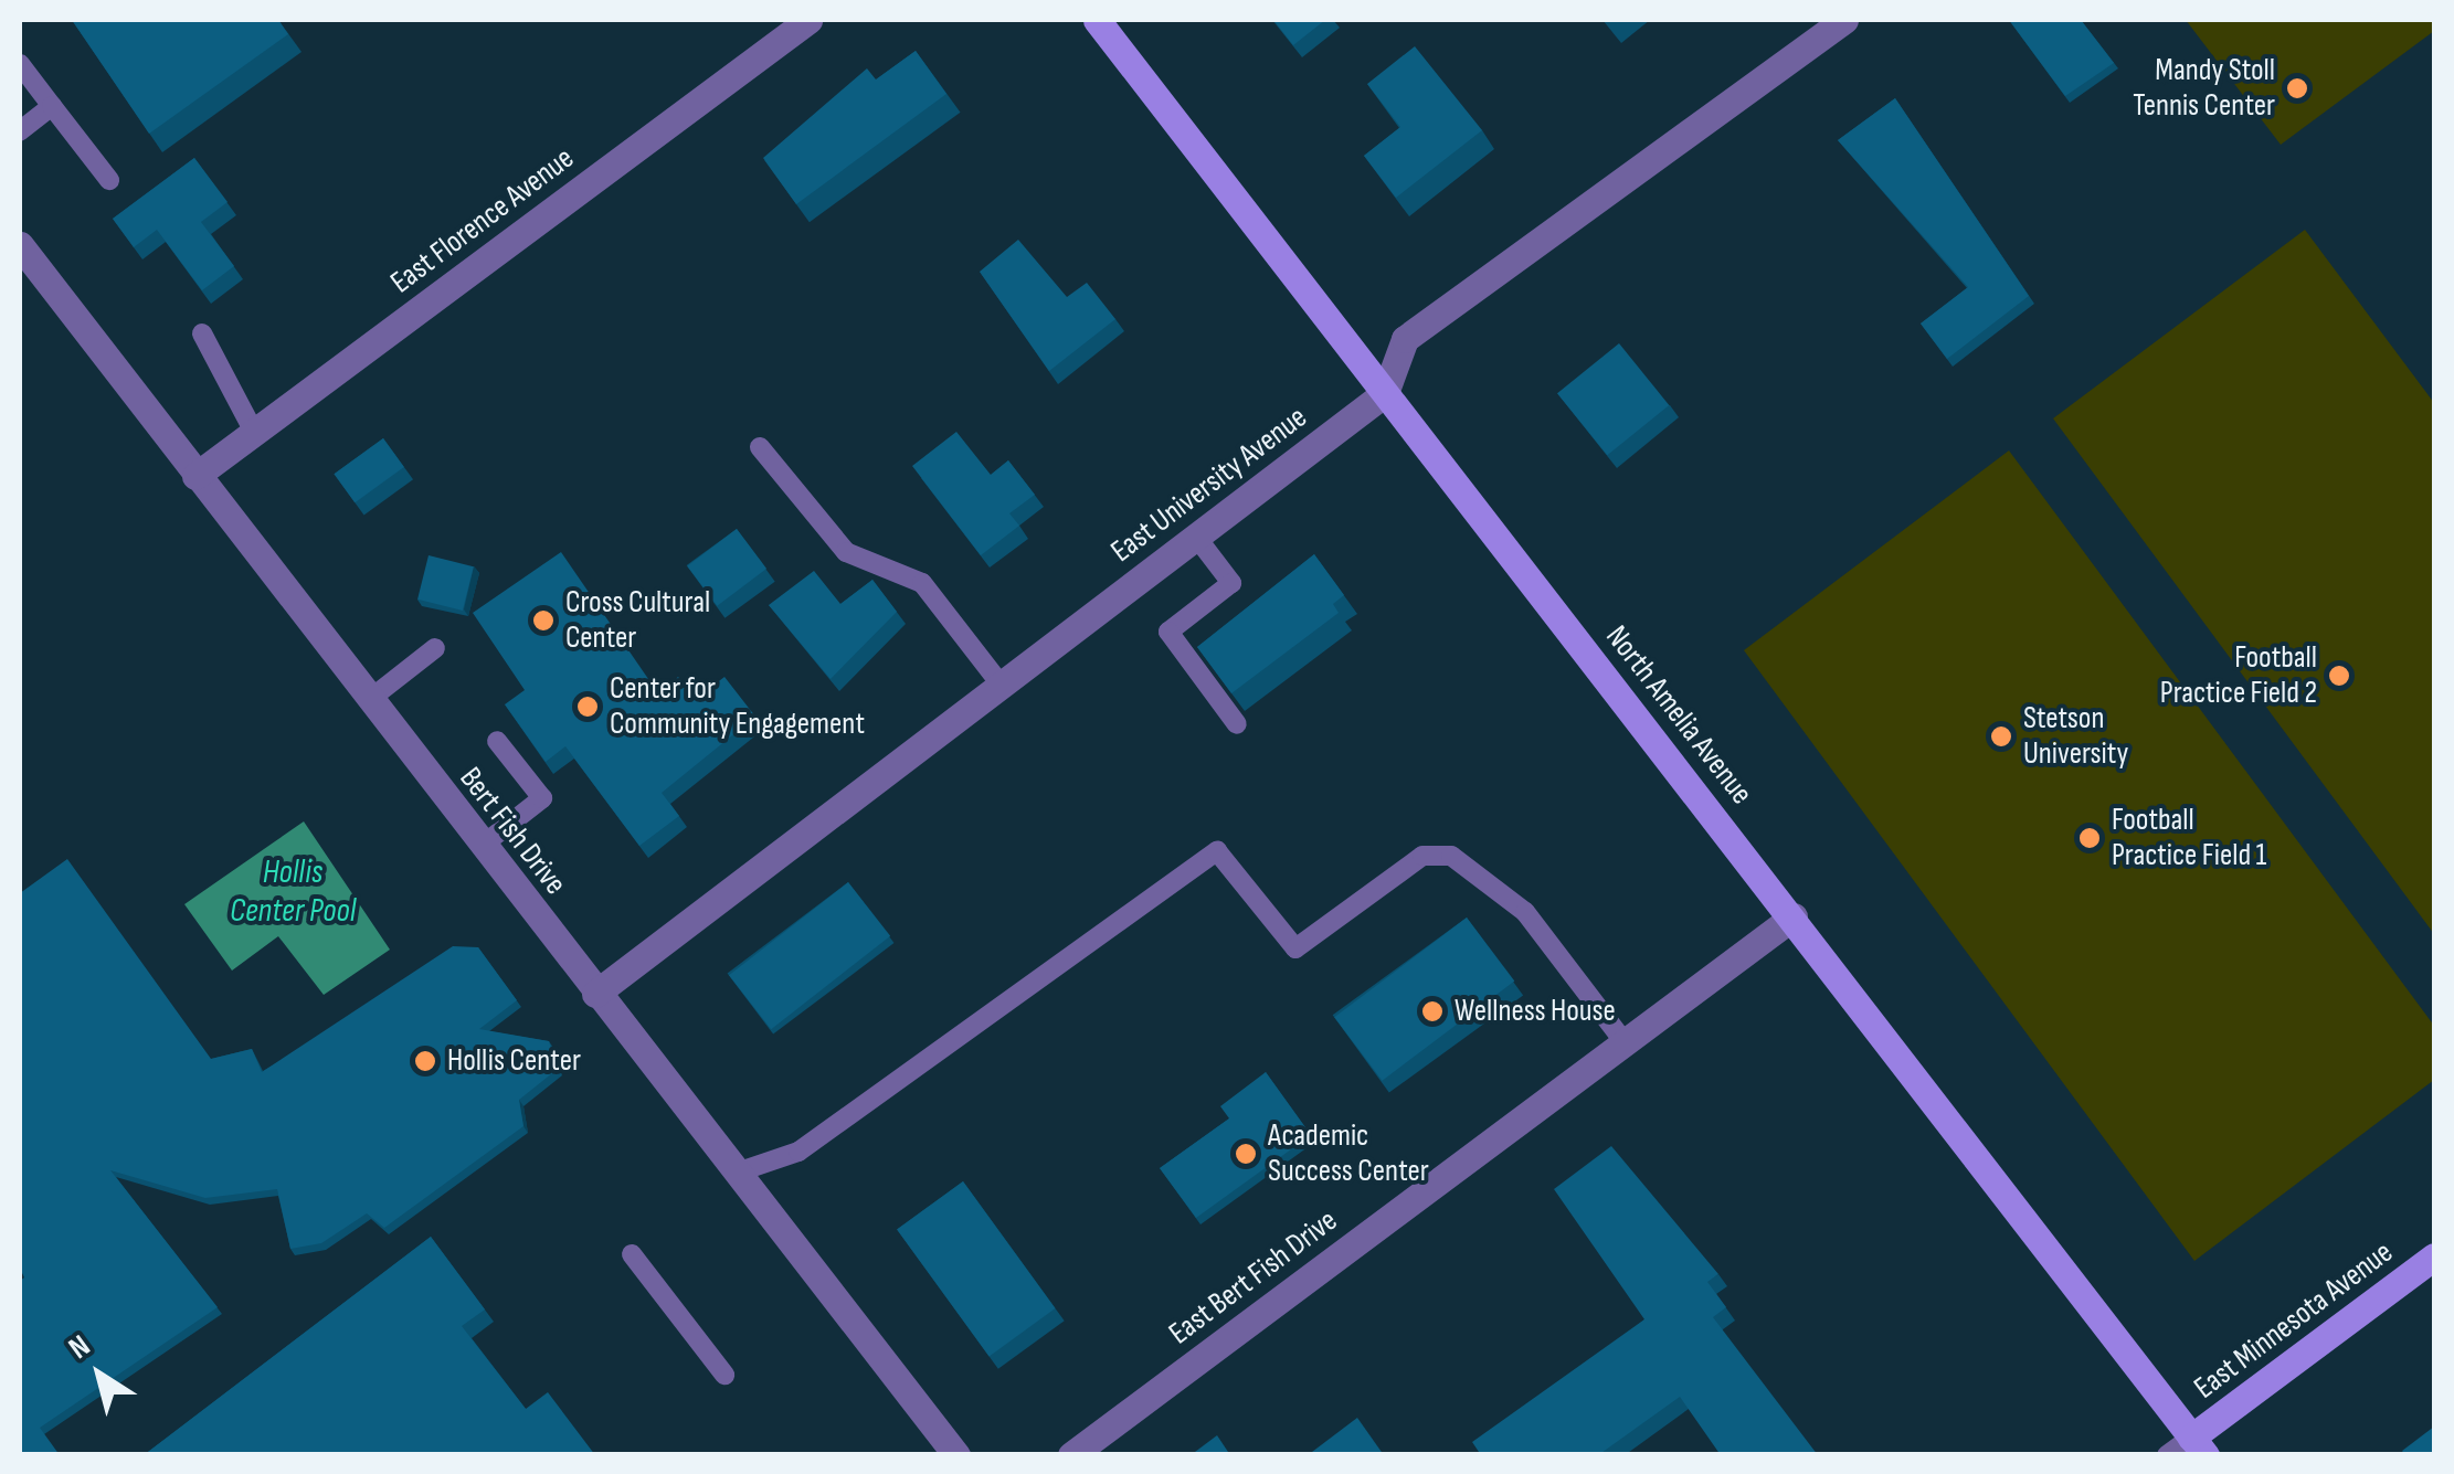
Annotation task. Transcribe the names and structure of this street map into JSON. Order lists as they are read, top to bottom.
{
  "streets": {
    "main road": ["North Amelia Avenue", "East Minnesota Avenue"],
    "street": [
      "East Florence Avenue",
      "East University Avenue",
      "Bert Fish Drive",
      "East Bert Fish Drive"
    ]
  },
  "crossings": [
    ["East Florence Avenue", "Bert Fish Drive"],
    ["East University Avenue", "North Amelia Avenue"],
    ["East University Avenue", "Bert Fish Drive"],
    ["North Amelia Avenue", "East Bert Fish Drive"],
    ["North Amelia Avenue", "East Minnesota Avenue"]
  ],
  "water": ["Hollis Center Pool"],
  "places": [
    "Mandy Stoll Tennis Center",
    "Cross Cultural Center",
    "Football Practice Field 2",
    "Center for Community Engagement",
    "Stetson University",
    "Football Practice Field 1",
    "Wellness House",
    "Hollis Center",
    "Academic Success Center"
  ],
  "north": "top left"
}
